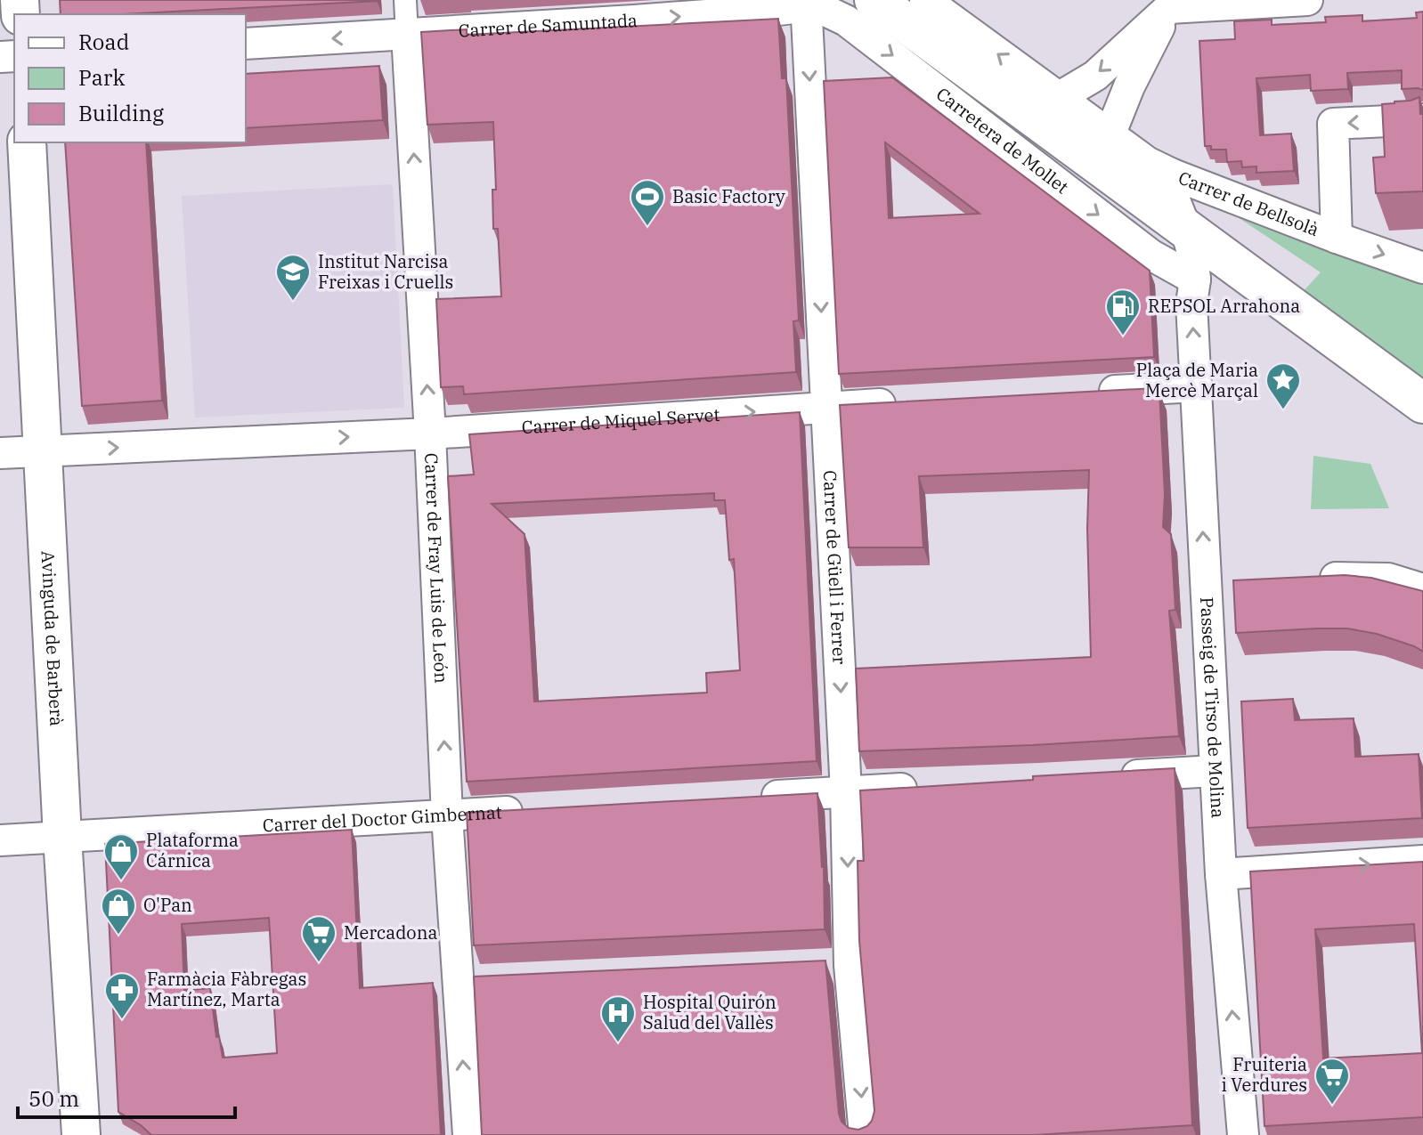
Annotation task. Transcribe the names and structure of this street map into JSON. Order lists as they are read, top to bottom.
{
  "streets": {
    "main road": ["Carretera de Mollet"],
    "street": [
      "Carrer de Samuntada",
      "Carrer de Bellsolà",
      "Carrer de Miquel Servet",
      "Carrer de Fray Luis de León",
      "Carrer de Güell i Ferrer",
      "Avinguda de Barberà",
      "Passeig de Tirso de Molina",
      "Carrer del Doctor Gimbernat"
    ]
  },
  "crossings": [
    ["Carrer de Samuntada", "Carretera de Mollet"],
    ["Carrer de Samuntada", "Carrer de Fray Luis de León"],
    ["Carrer de Samuntada", "Carrer de Güell i Ferrer"],
    ["Carretera de Mollet", "Carrer de Bellsolà"],
    ["Carretera de Mollet", "Carrer de Güell i Ferrer"],
    ["Carretera de Mollet", "Passeig de Tirso de Molina"],
    ["Carrer de Bellsolà", "Passeig de Tirso de Molina"],
    ["Carrer de Miquel Servet", "Carrer de Fray Luis de León"],
    ["Carrer de Miquel Servet", "Carrer de Güell i Ferrer"],
    ["Carrer de Miquel Servet", "Avinguda de Barberà"],
    ["Carrer de Fray Luis de León", "Carrer del Doctor Gimbernat"],
    ["Avinguda de Barberà", "Carrer del Doctor Gimbernat"]
  ],
  "one_way": [
    "Carrer de Miquel Servet",
    "Carrer de Fray Luis de León",
    "Carrer de Güell i Ferrer",
    "Passeig de Tirso de Molina"
  ],
  "places": {
    "sports": ["Basic Factory"],
    "school or university": ["Institut Narcisa Freixas i Cruells"],
    "fuel station": ["REPSOL Arrahona"],
    "place": ["Plaça de Maria Mercè Marçal"],
    "shop": ["Plataforma Cárnica", "O'Pan"],
    "supermarket": ["Mercadona", "Fruiteria i Verdures"],
    "pharmacy": ["Farmàcia Fàbregas Martínez, Marta"],
    "hospital": ["Hospital Quirón Salud del Vallès"]
  },
  "legend": ["Road", "Park", "Building"],
  "scale_bar": "50 m"
}
